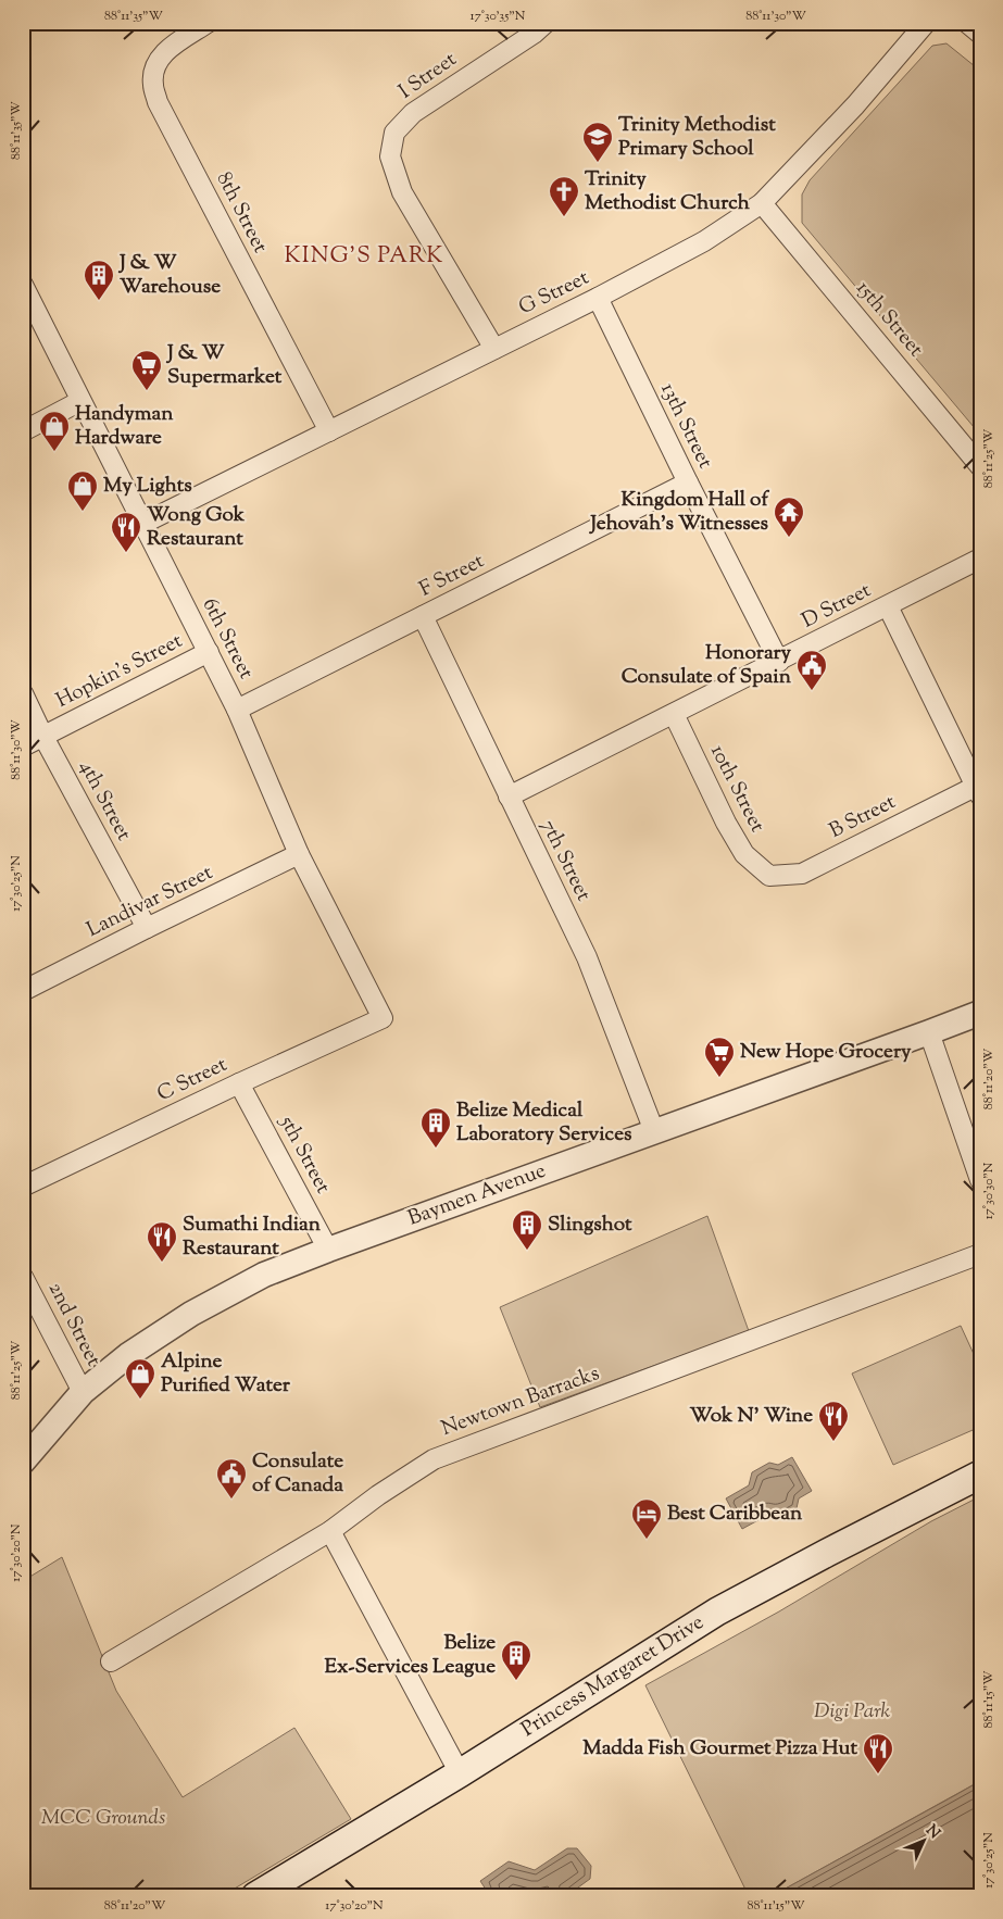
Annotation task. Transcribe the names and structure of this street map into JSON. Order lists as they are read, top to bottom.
{
  "streets": {
    "main road": ["Princess Margaret Drive"],
    "street": [
      "I Street",
      "8th Street",
      "G Street",
      "15th Street",
      "13th Street",
      "F Street",
      "D Street",
      "6th Street",
      "Hopkin's Street",
      "10th Street",
      "4th Street",
      "B Street",
      "7th Street",
      "Landivar Street",
      "C Street",
      "5th Street",
      "Baymen Avenue",
      "2nd Street",
      "Newtown Barracks"
    ]
  },
  "crossings": [
    ["I Street", "G Street"],
    ["8th Street", "G Street"],
    ["G Street", "15th Street"],
    ["G Street", "13th Street"],
    ["G Street", "6th Street"],
    ["13th Street", "F Street"],
    ["13th Street", "D Street"],
    ["F Street", "6th Street"],
    ["F Street", "7th Street"],
    ["D Street", "10th Street"],
    ["D Street", "7th Street"],
    ["6th Street", "Hopkin's Street"],
    ["6th Street", "Landivar Street"],
    ["6th Street", "C Street"],
    ["Hopkin's Street", "4th Street"],
    ["10th Street", "B Street"],
    ["4th Street", "Landivar Street"],
    ["7th Street", "Baymen Avenue"],
    ["C Street", "5th Street"],
    ["5th Street", "Baymen Avenue"],
    ["Baymen Avenue", "2nd Street"]
  ],
  "districts": ["KING'S PARK"],
  "parks": ["Digi Park", "MCC Grounds"],
  "places": {
    "school or university": ["Trinity Methodist Primary School"],
    "church": ["Trinity Methodist Church"],
    "building": [
      "J & W Warehouse",
      "Belize Medical Laboratory Services",
      "Slingshot",
      "Belize Ex-Services League"
    ],
    "supermarket": ["J & W Supermarket", "New Hope Grocery"],
    "shop": ["Handyman Hardware", "My Lights", "Alpine Purified Water"],
    "temple": ["Kingdom Hall of Jehovah's Witnesses"],
    "restaurant": [
      "Wong Gok Restaurant",
      "Sumathi Indian Restaurant",
      "Wok N' Wine",
      "Madda Fish Gourmet Pizza Hut"
    ],
    "public building": ["Honorary Consulate of Spain", "Consulate of Canada"],
    "hotel": ["Best Caribbean"]
  },
  "north": "top right",
  "coordinates": [
    "88°11'35\"W",
    "17°30'35\"N",
    "88°11'30\"W",
    "88°11'25\"W",
    "17°30'25\"N",
    "88°11'20\"W",
    "17°30'30\"N",
    "17°30'20\"N",
    "88°11'15\"W"
  ]
}
